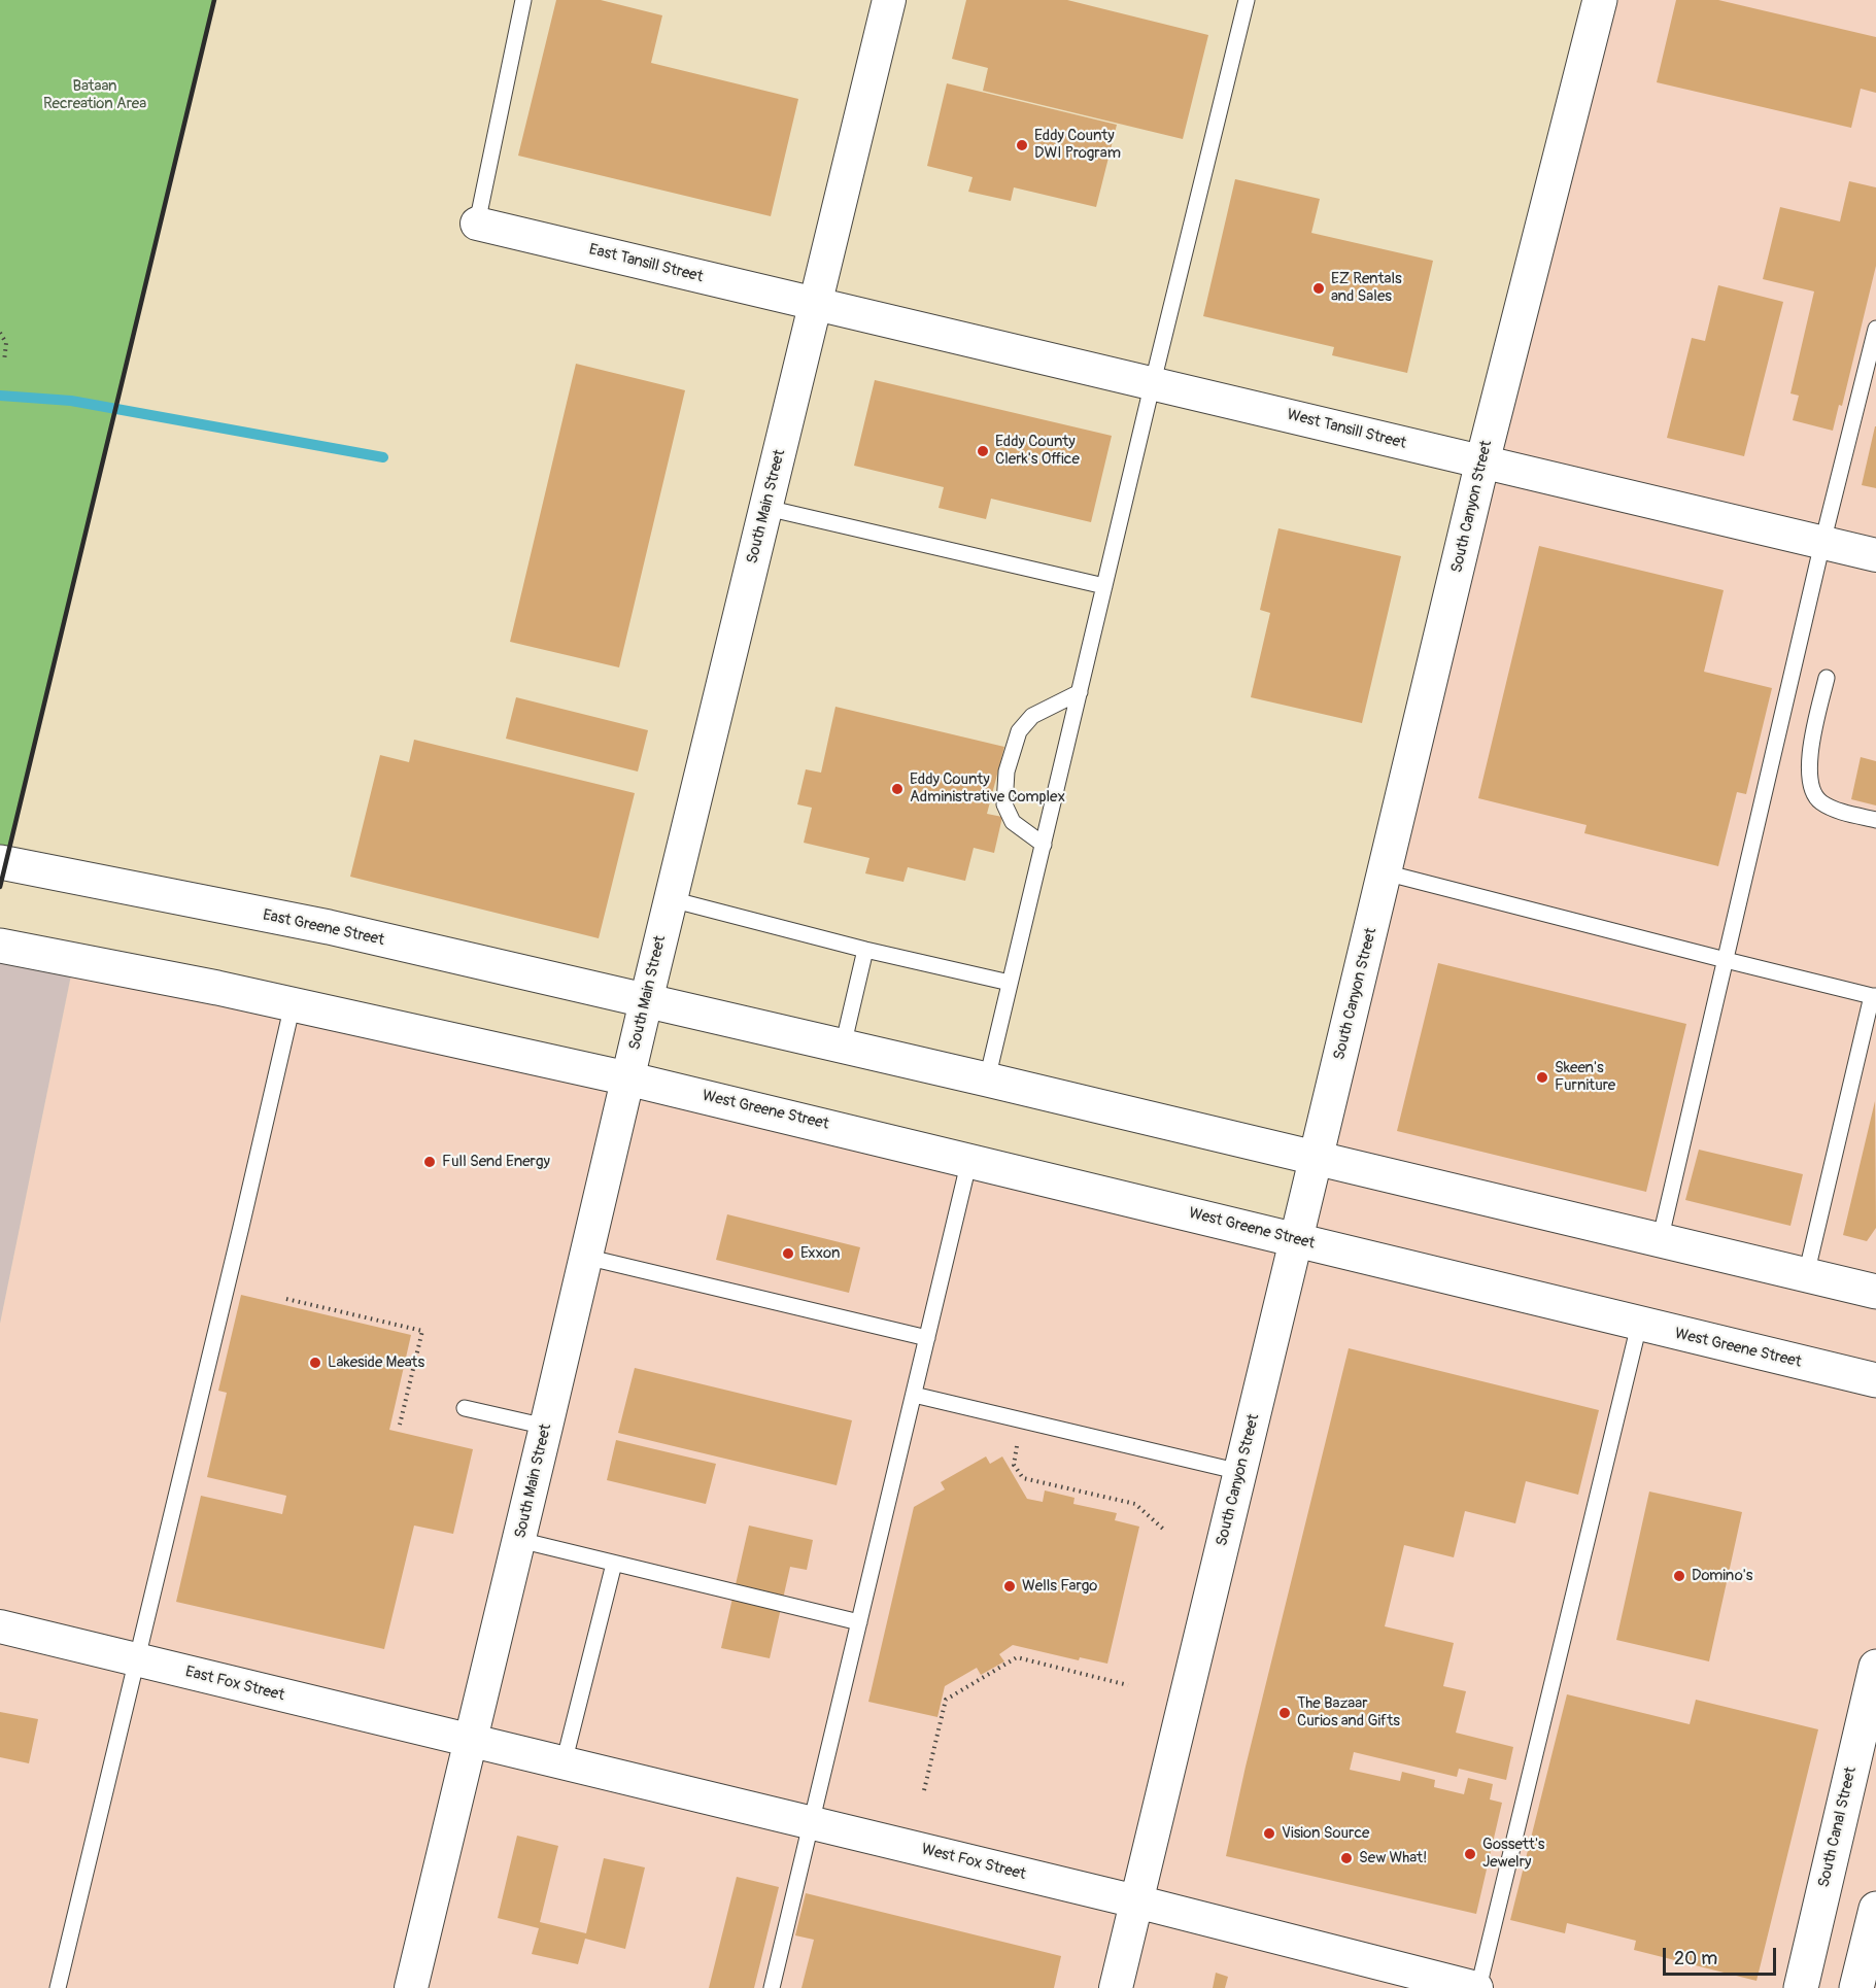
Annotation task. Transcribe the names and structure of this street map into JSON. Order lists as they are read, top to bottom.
{
  "streets": {
    "main road": [
      "South Canyon Street",
      "East Greene Street",
      "West Greene Street",
      "South Canal Street"
    ],
    "street": [
      "East Tansill Street",
      "West Tansill Street",
      "South Main Street",
      "East Fox Street",
      "West Fox Street"
    ]
  },
  "crossings": [
    ["East Tansill Street", "West Tansill Street"],
    ["East Tansill Street", "South Main Street"],
    ["West Tansill Street", "South Main Street"],
    ["West Tansill Street", "South Canyon Street"],
    ["South Main Street", "East Greene Street"],
    ["South Main Street", "West Greene Street"],
    ["South Main Street", "East Fox Street"],
    ["South Main Street", "West Fox Street"],
    ["South Canyon Street", "West Greene Street"],
    ["South Canyon Street", "West Fox Street"],
    ["East Fox Street", "West Fox Street"]
  ],
  "parks": ["Bataan Recreation Area"],
  "places": [
    "Eddy County DWI Program",
    "EZ Rentals and Sales",
    "Eddy County Clerk's Office",
    "Eddy County Administrative Complex",
    "Skeen's Furniture",
    "Full Send Energy",
    "Exxon",
    "Lakeside Meats",
    "Domino's",
    "Wells Fargo",
    "The Bazaar Curios and Gifts",
    "Vision Source",
    "Gossett's Jewelry",
    "Sew What!"
  ],
  "scale_bar": "20 m"
}
